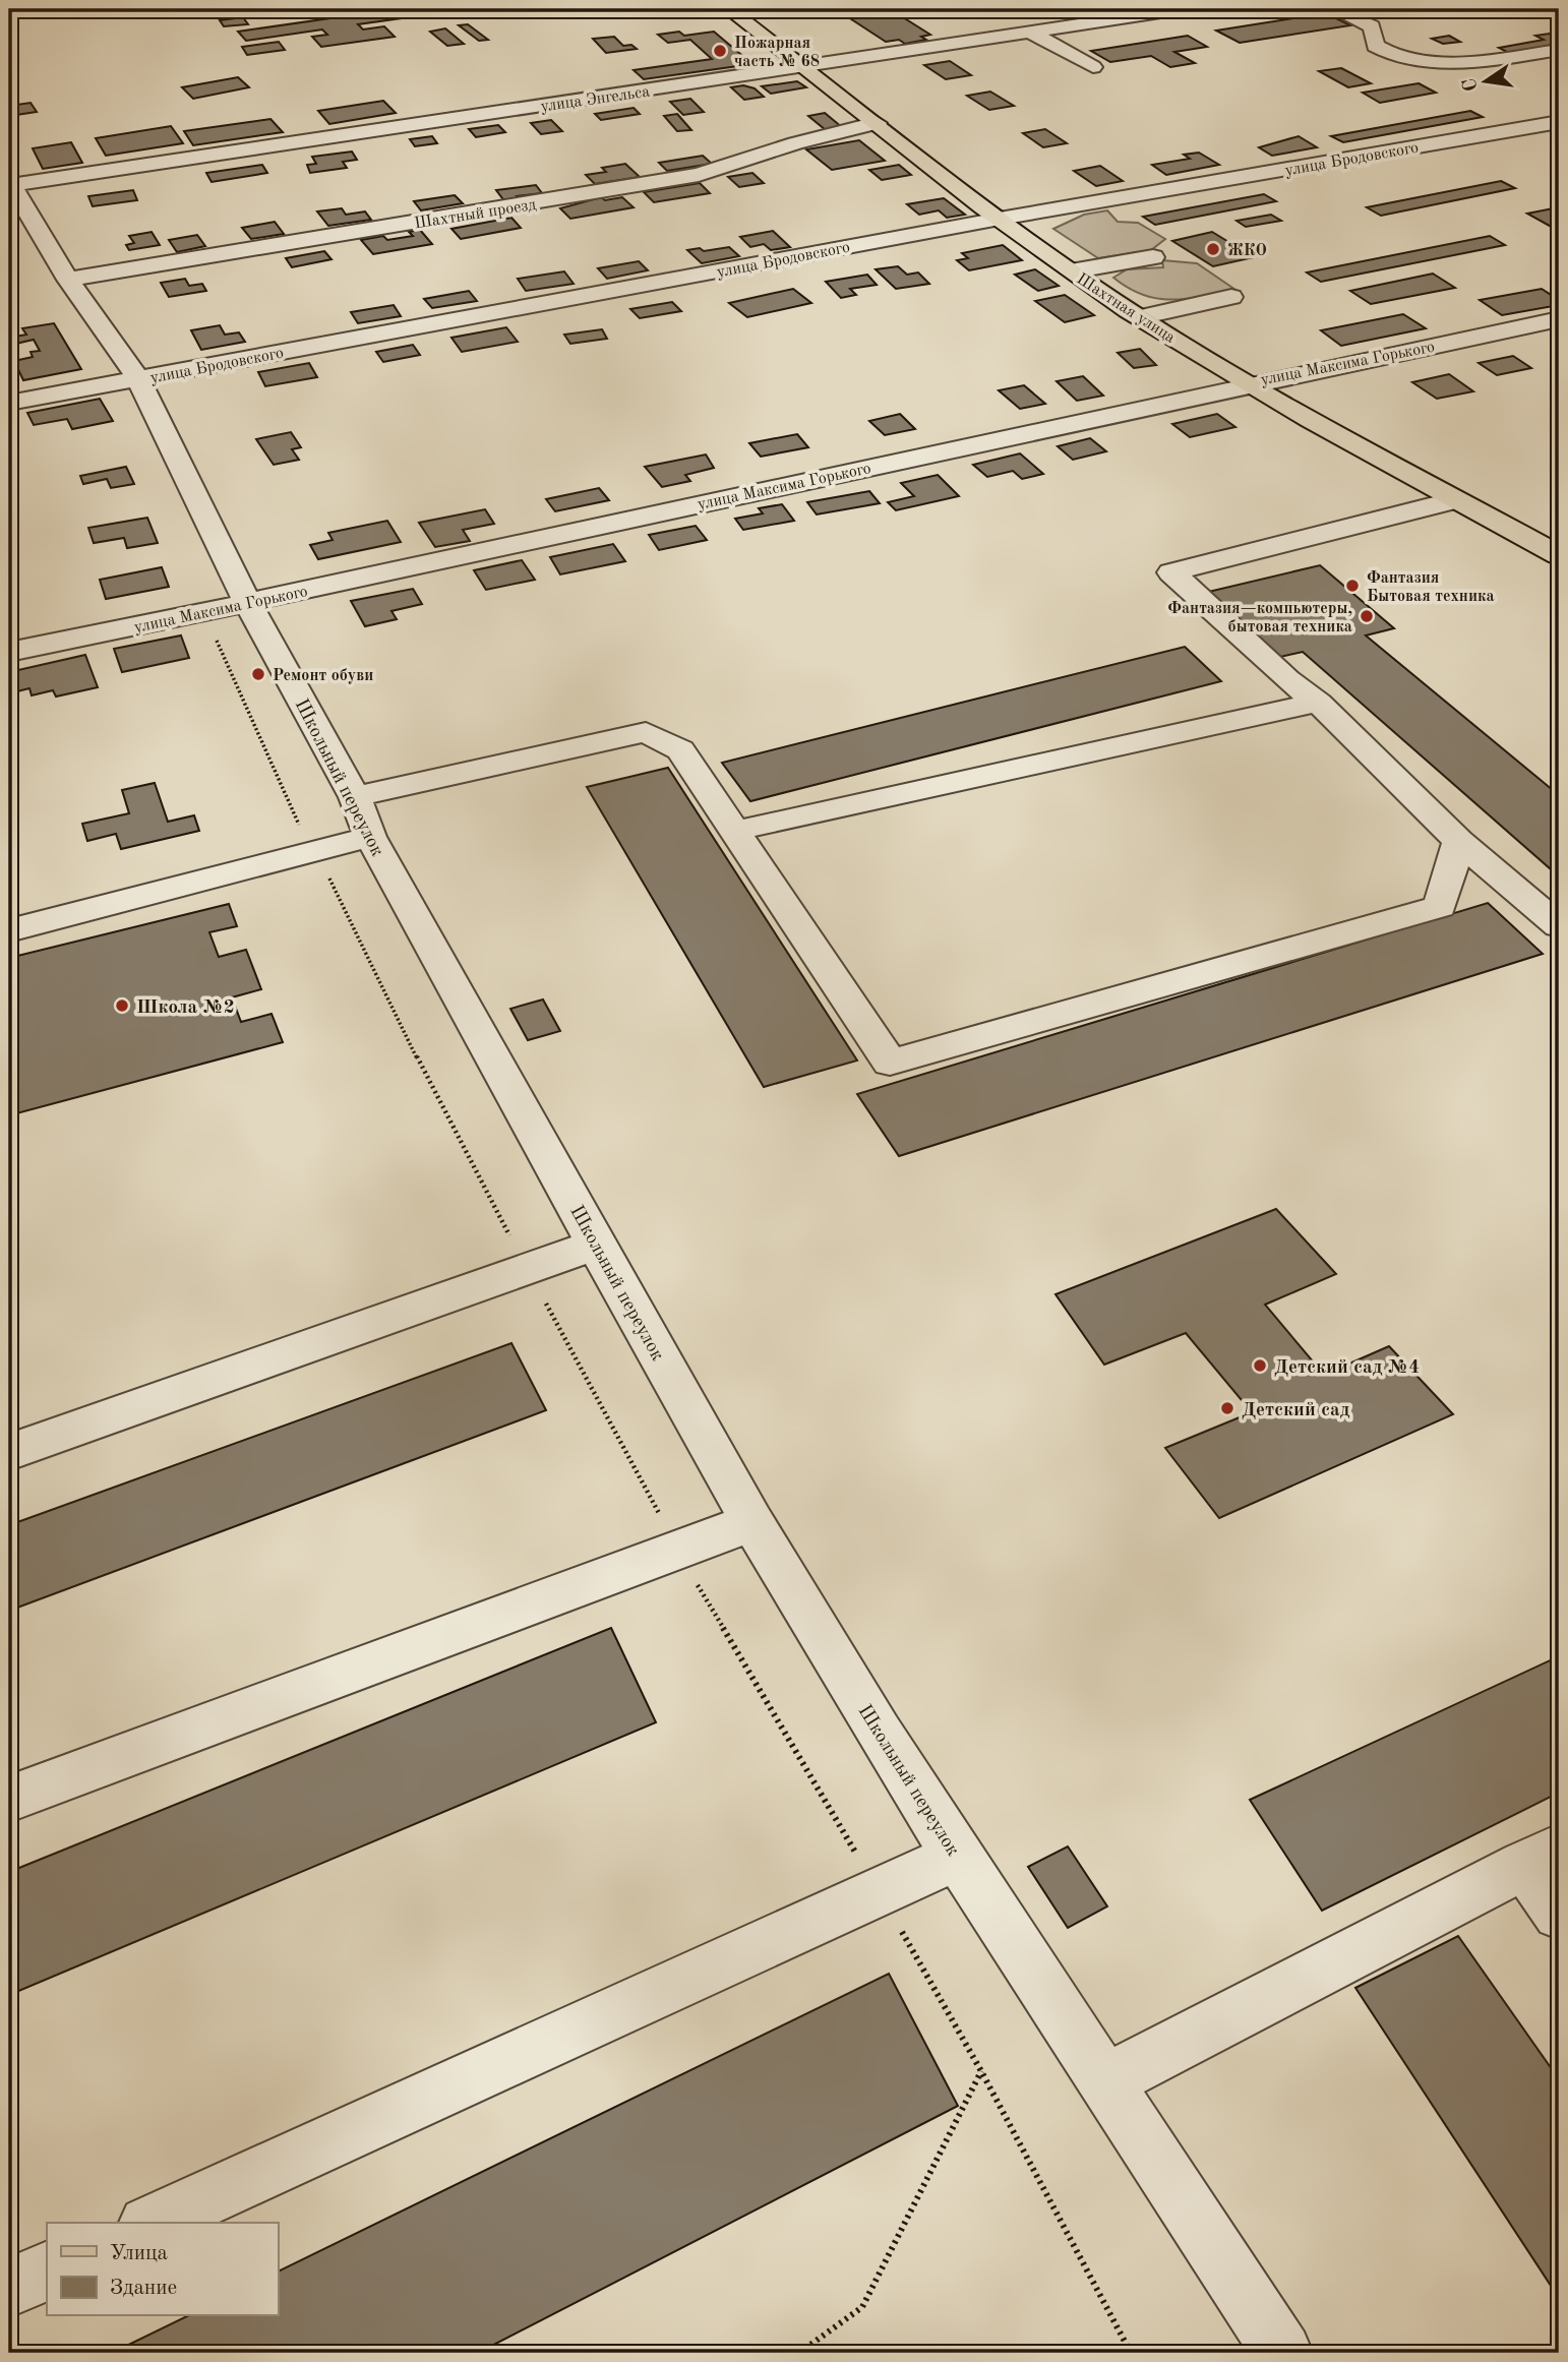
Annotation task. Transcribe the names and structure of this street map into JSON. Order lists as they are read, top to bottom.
{
  "streets": {
    "main road": ["Шахтная улица"],
    "street": [
      "улица Энгельса",
      "улица Бродовского",
      "Шахтный проезд",
      "улица Максима Горького",
      "Школьный переулок"
    ]
  },
  "crossings": [
    ["улица Энгельса", "Шахтная улица"],
    ["улица Энгельса", "Школьный переулок"],
    ["улица Бродовского", "Шахтная улица"],
    ["улица Бродовского", "Школьный переулок"],
    ["Шахтный проезд", "Шахтная улица"],
    ["Шахтный проезд", "Школьный переулок"],
    ["Шахтная улица", "улица Максима Горького"],
    ["улица Максима Горького", "Школьный переулок"]
  ],
  "places": [
    "Пожарная часть № 68",
    "ЖКО",
    "Фантазия Бытовая техника",
    "Фантазия—компьютеры, бытовая техника",
    "Ремонт обуви",
    "Школа №2",
    "Детский сад №4",
    "Детский сад"
  ],
  "legend": ["Улица", "Здание"],
  "north": "left"
}
